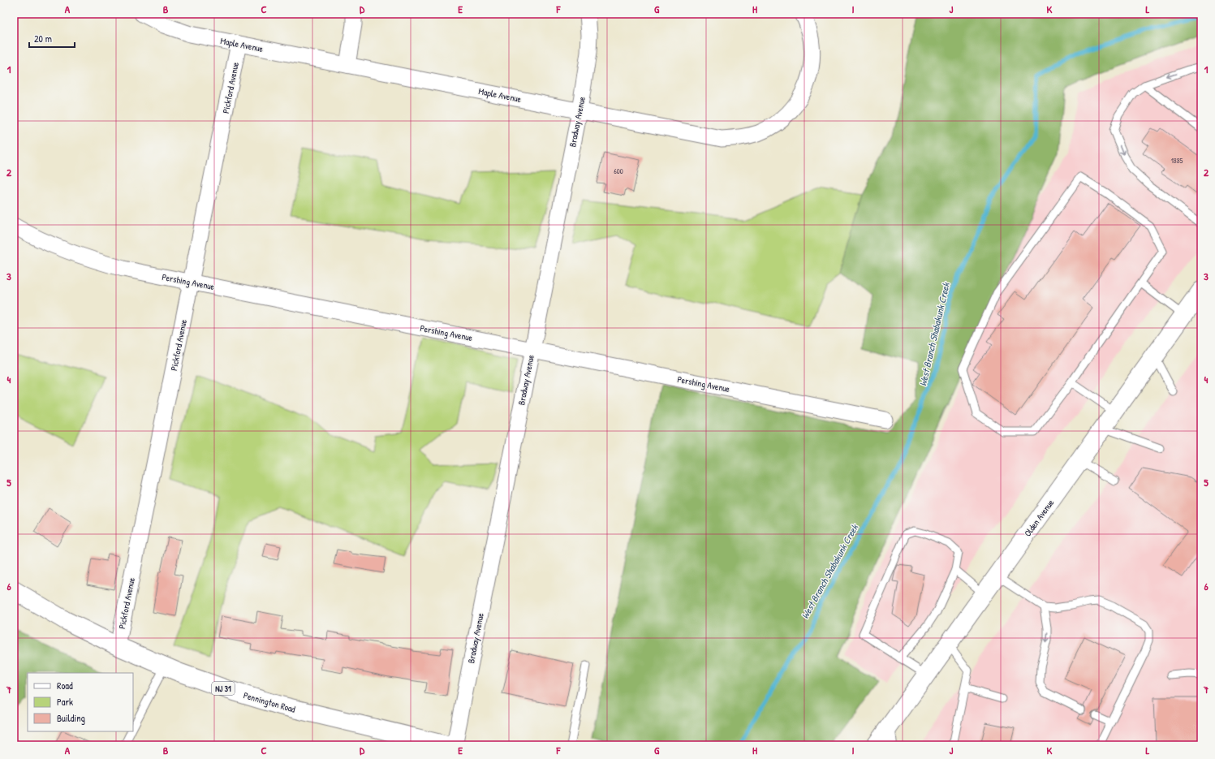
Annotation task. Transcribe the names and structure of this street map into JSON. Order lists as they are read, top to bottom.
{
  "streets": {
    "main road": ["Olden Avenue", "NJ 31", "Pennington Road"],
    "street": [
      "Maple Avenue",
      "Pickford Avenue",
      "Bradway Avenue",
      "Pershing Avenue"
    ]
  },
  "crossings": [
    ["Maple Avenue", "Pickford Avenue"],
    ["Maple Avenue", "Bradway Avenue"],
    ["Pickford Avenue", "Pershing Avenue"],
    ["Pickford Avenue", "Pennington Road"],
    ["Bradway Avenue", "Pershing Avenue"]
  ],
  "water": ["West Branch Shabakunk Creek"],
  "house_numbers": ["1885", "600"],
  "legend": ["Road", "Park", "Building"],
  "scale_bar": "20 m",
  "grid": {
    "columns": [
      "A",
      "B",
      "C",
      "D",
      "E",
      "F",
      "G",
      "H",
      "I",
      "J",
      "K",
      "L"
    ],
    "rows": [
      "1",
      "2",
      "3",
      "4",
      "5",
      "6",
      "7"
    ]
  }
}
